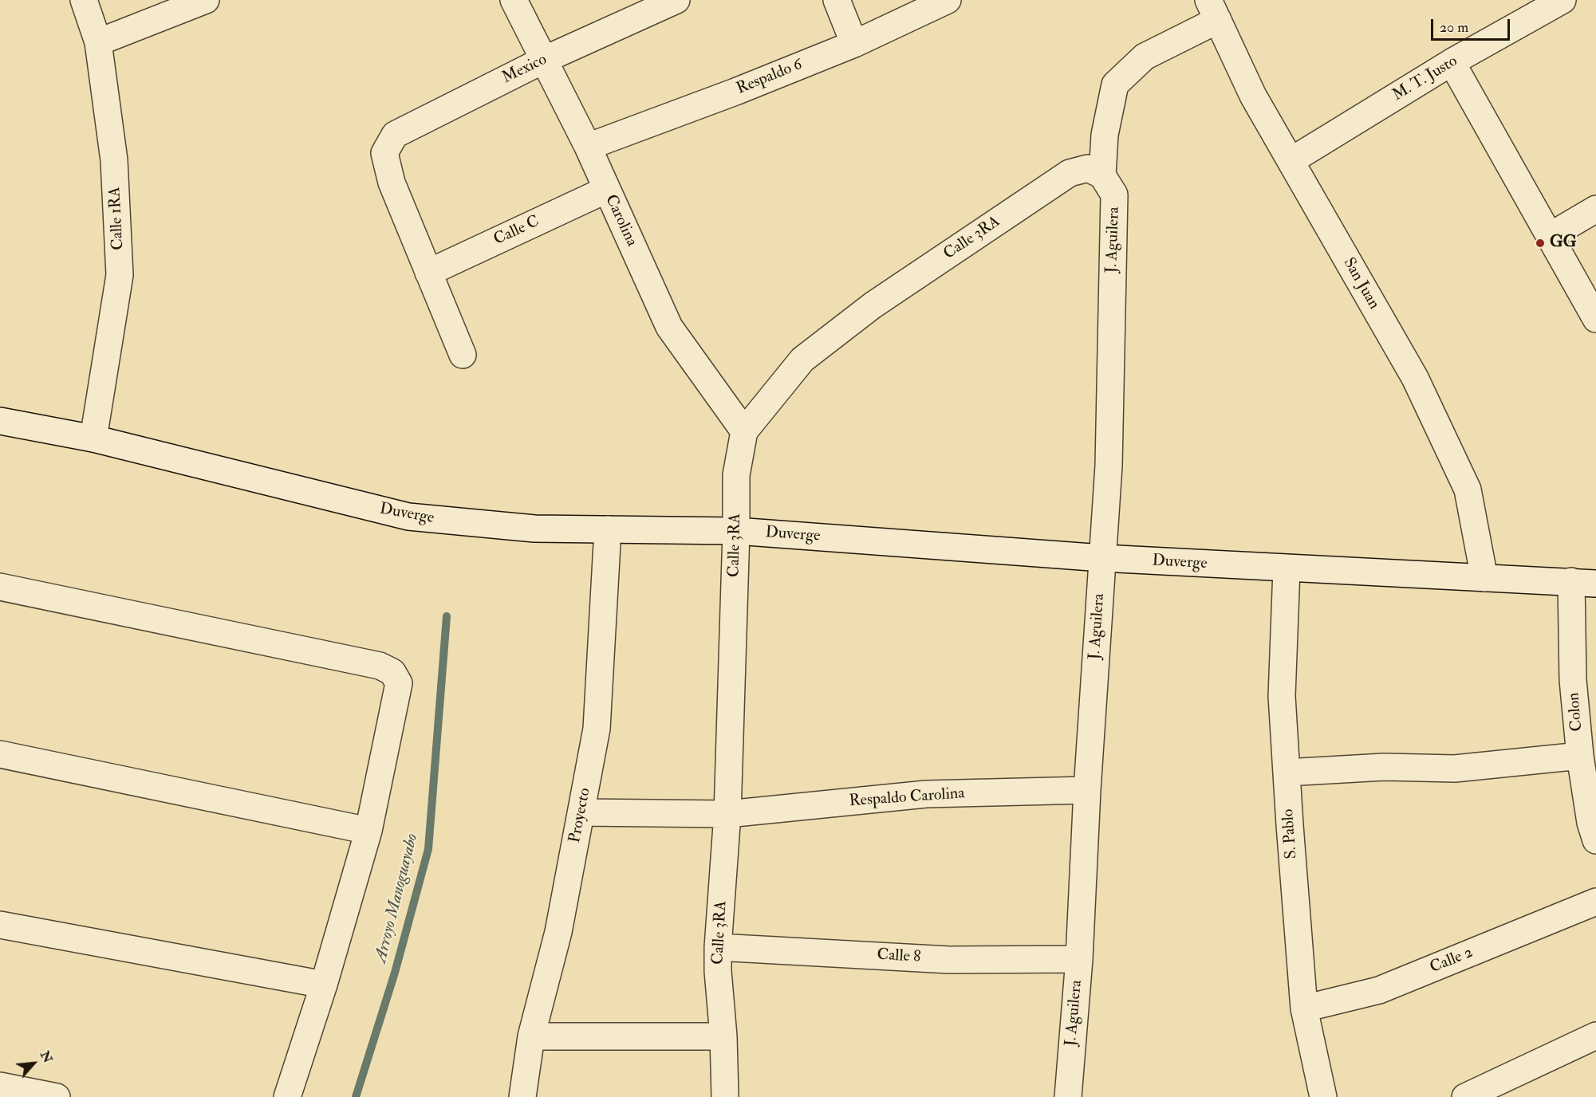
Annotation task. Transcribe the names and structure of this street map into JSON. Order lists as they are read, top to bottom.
{
  "streets": {
    "street": [
      "Mexico",
      "Respaldo 6",
      "M. T. Justo",
      "Calle 1RA",
      "Carolina",
      "Calle C",
      "Calle 3RA",
      "J. Aguilera",
      "San Juan",
      "Duverge",
      "Colon",
      "Respaldo Carolina",
      "Proyecto",
      "S. Pablo",
      "Calle 8",
      "Calle 2"
    ]
  },
  "crossings": [
    ["Mexico", "Carolina"],
    ["Mexico", "Calle C"],
    ["Respaldo 6", "Carolina"],
    ["M. T. Justo", "San Juan"],
    ["Calle 1RA", "Duverge"],
    ["Carolina", "Calle C"],
    ["Carolina", "Calle 3RA"],
    ["Calle 3RA", "J. Aguilera"],
    ["Calle 3RA", "Duverge"],
    ["Calle 3RA", "Respaldo Carolina"],
    ["Calle 3RA", "Calle 8"],
    ["J. Aguilera", "Duverge"],
    ["J. Aguilera", "Respaldo Carolina"],
    ["J. Aguilera", "Calle 8"],
    ["San Juan", "Duverge"],
    ["Duverge", "Colon"],
    ["Duverge", "Proyecto"],
    ["Duverge", "S. Pablo"],
    ["Respaldo Carolina", "Proyecto"],
    ["S. Pablo", "Calle 2"]
  ],
  "water": ["Arroyo Manoguayabo"],
  "places": ["GG"],
  "scale_bar": "20 m",
  "north": "top right"
}
